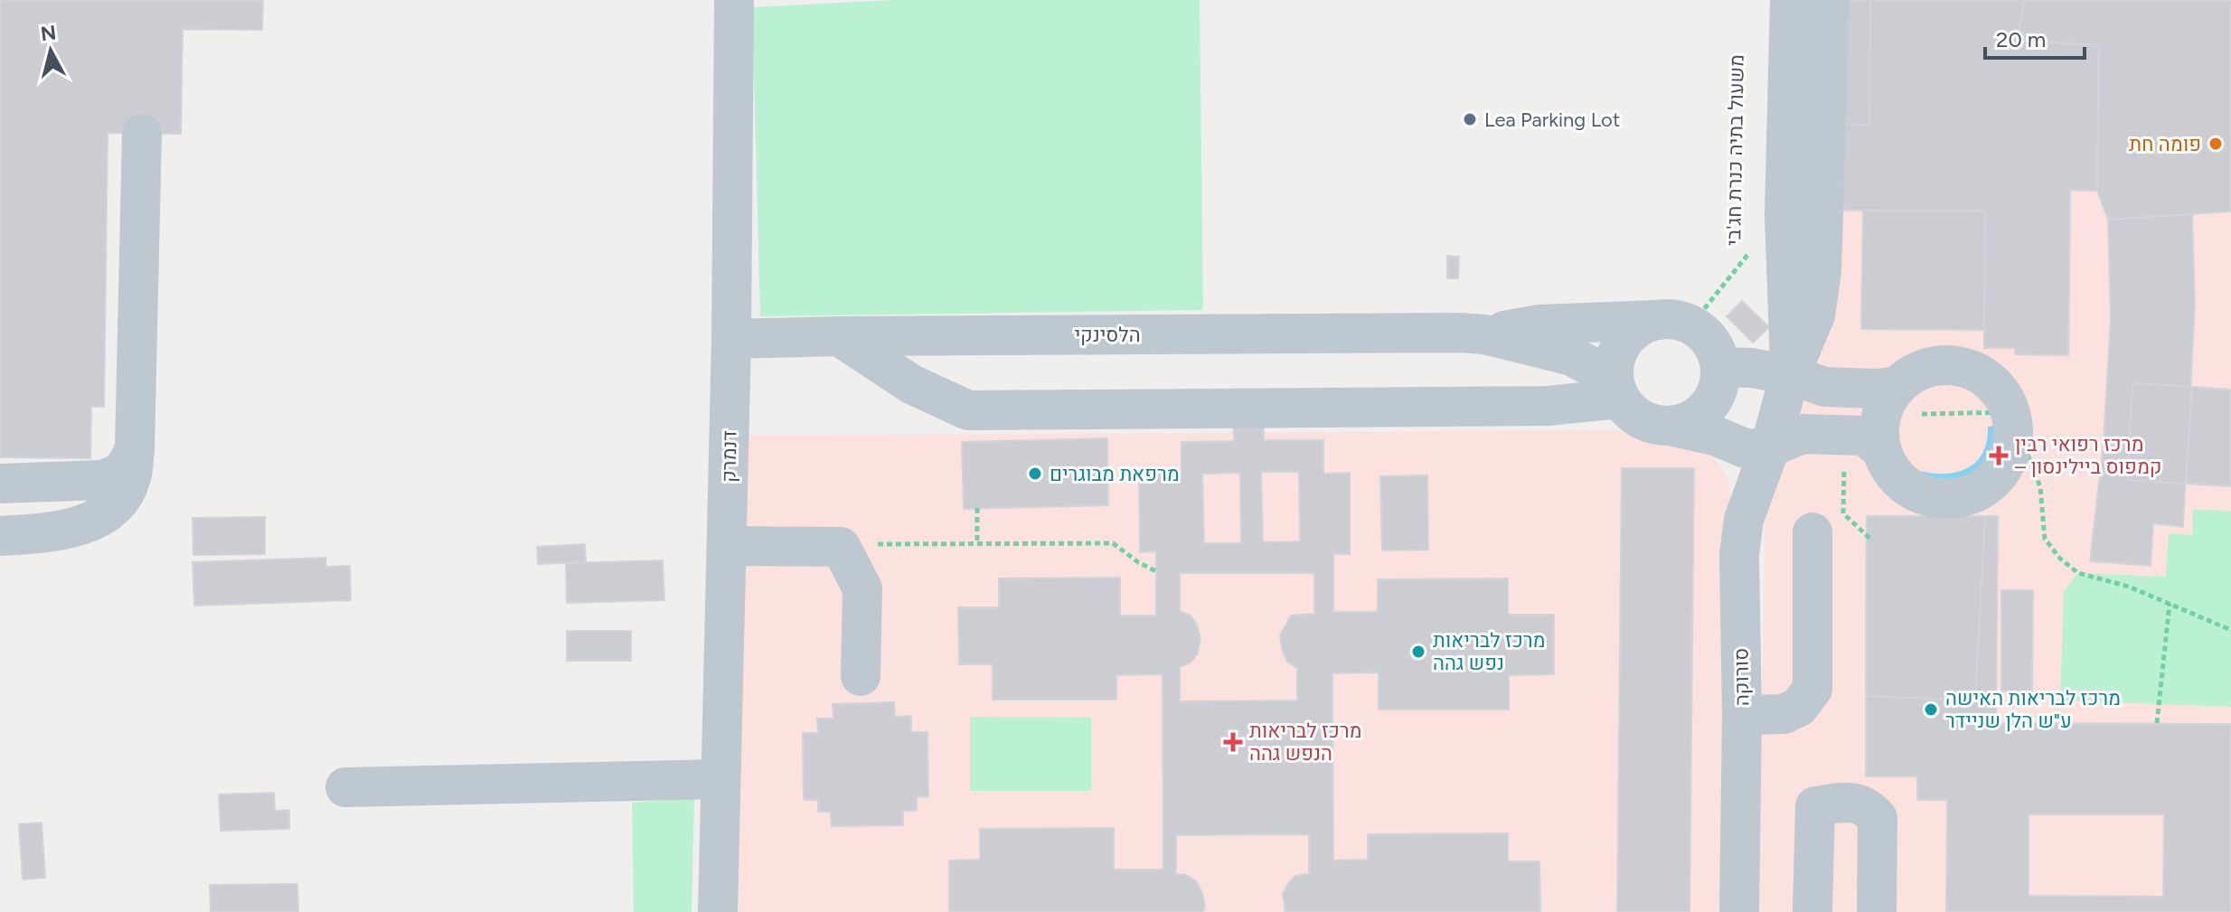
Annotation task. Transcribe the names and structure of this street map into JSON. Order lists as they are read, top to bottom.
{
  "streets": {
    "street": ["הלסינקי", "דנמרק", "סורוקה"],
    "path": ["משעול בתיה כנרת חג'בי"]
  },
  "crossings": [
    ["משעול בתיה כנרת חג'בי", "הלסינקי"],
    ["הלסינקי", "דנמרק"]
  ],
  "places": {
    "other": [
      "Lea Parking Lot",
      "פומה חת",
      "מרפאת מבוגרים",
      "מרכז לבריאות נפש גהה",
      "מרכז לבריאות האישה ע\"ש הלן שניידר"
    ],
    "health": ["מרכז רפואי רבין – קמפוס ביילינסון", "מרכז לבריאות הנפש גהה"]
  },
  "scale_bar": "20 m",
  "north": "top"
}
